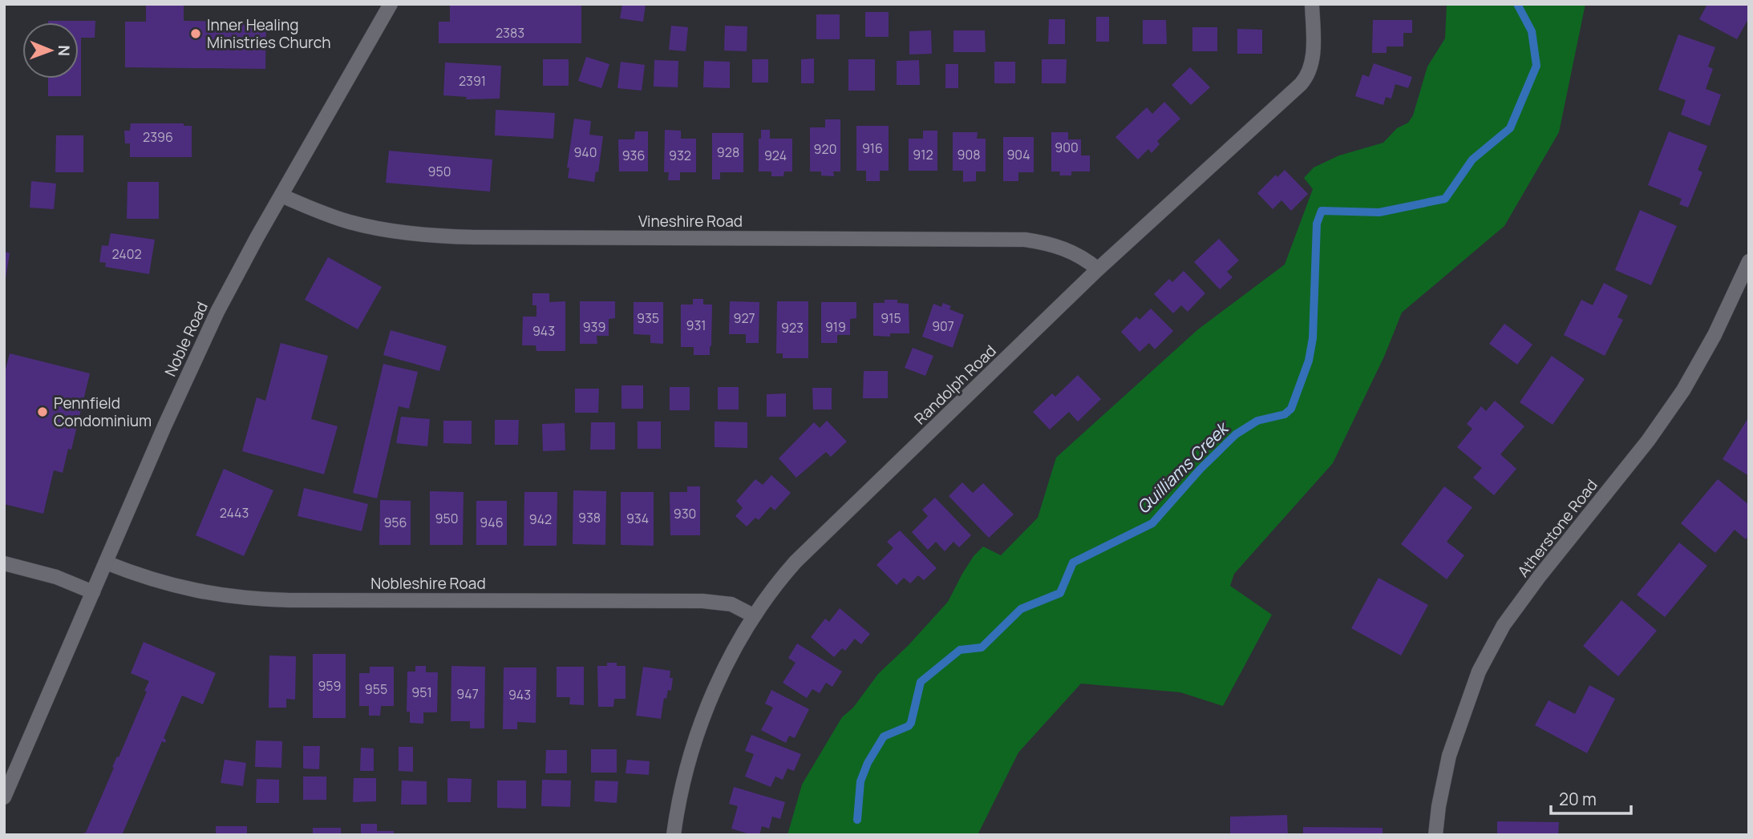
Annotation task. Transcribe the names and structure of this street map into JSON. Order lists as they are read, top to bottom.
{
  "streets": {
    "street": [
      "Vineshire Road",
      "Noble Road",
      "Randolph Road",
      "Atherstone Road",
      "Nobleshire Road"
    ]
  },
  "crossings": [
    ["Vineshire Road", "Noble Road"],
    ["Vineshire Road", "Randolph Road"],
    ["Noble Road", "Nobleshire Road"],
    ["Randolph Road", "Nobleshire Road"]
  ],
  "water": ["Quilliams Creek"],
  "places": ["Inner Healing Ministries Church", "Pennfield Condominium"],
  "house_numbers": [
    "2383",
    "2391",
    "2396",
    "900",
    "916",
    "920",
    "940",
    "928",
    "912",
    "908",
    "904",
    "936",
    "932",
    "924",
    "950",
    "2402",
    "935",
    "927",
    "915",
    "931",
    "907",
    "939",
    "919",
    "923",
    "943",
    "2443",
    "930",
    "938",
    "950",
    "934",
    "942",
    "956",
    "946",
    "959",
    "955",
    "951",
    "947",
    "943"
  ],
  "scale_bar": "20 m",
  "north": "right"
}
